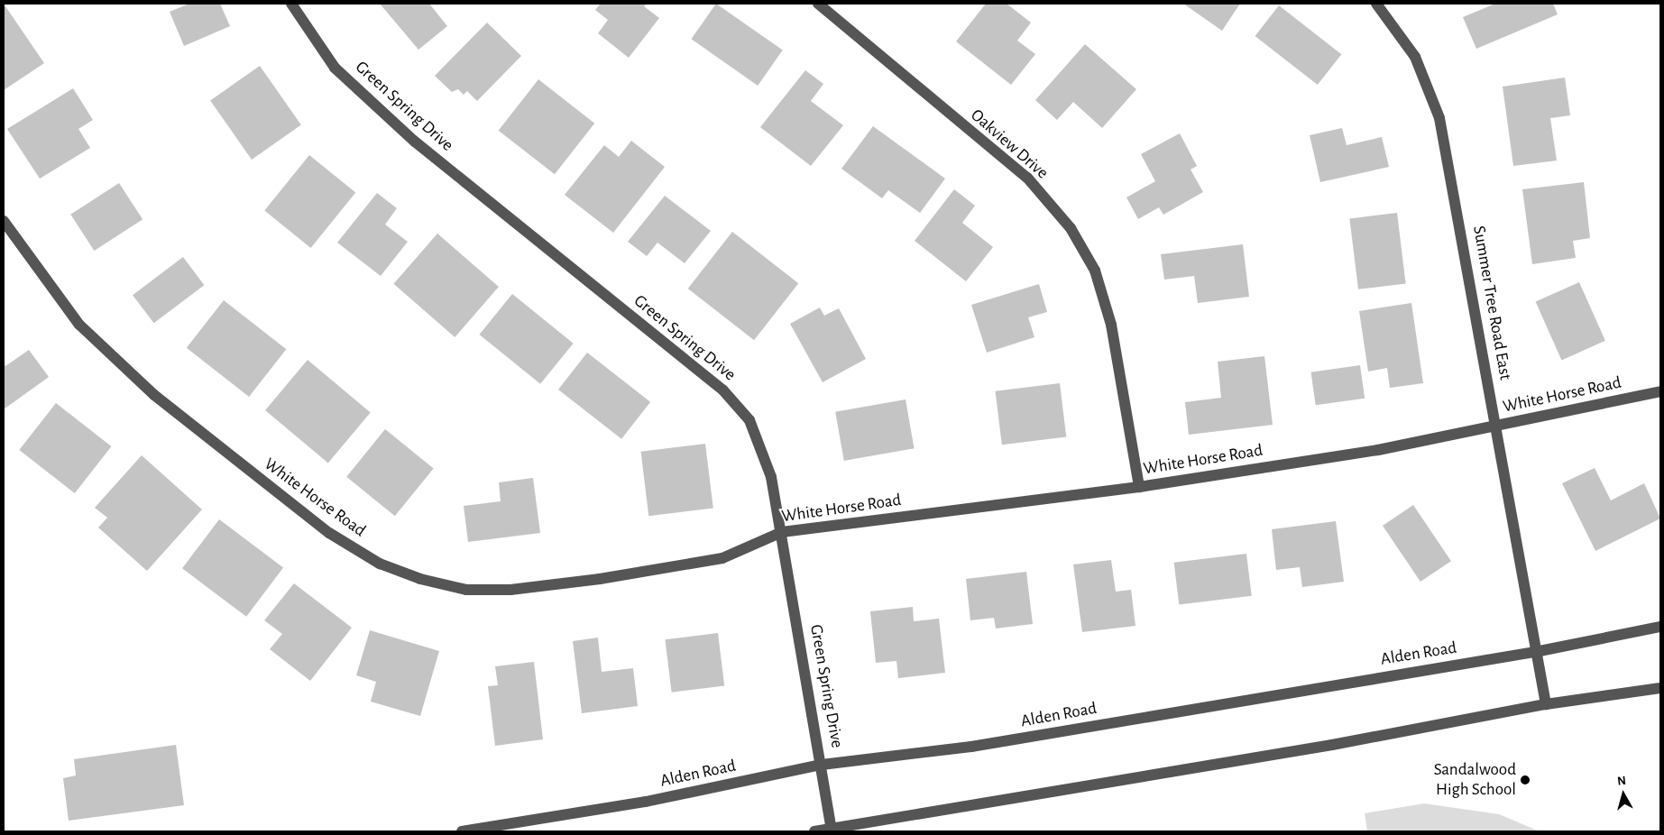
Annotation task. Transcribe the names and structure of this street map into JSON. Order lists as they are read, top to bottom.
{
  "streets": {
    "street": [
      "Green Spring Drive",
      "Oakview Drive",
      "Summer Tree Road East",
      "White Horse Road",
      "Alden Road"
    ]
  },
  "crossings": [
    ["Green Spring Drive", "White Horse Road"],
    ["Green Spring Drive", "Alden Road"],
    ["Oakview Drive", "White Horse Road"],
    ["Summer Tree Road East", "White Horse Road"],
    ["Summer Tree Road East", "Alden Road"]
  ],
  "places": ["Sandalwood High School"],
  "north": "top"
}
